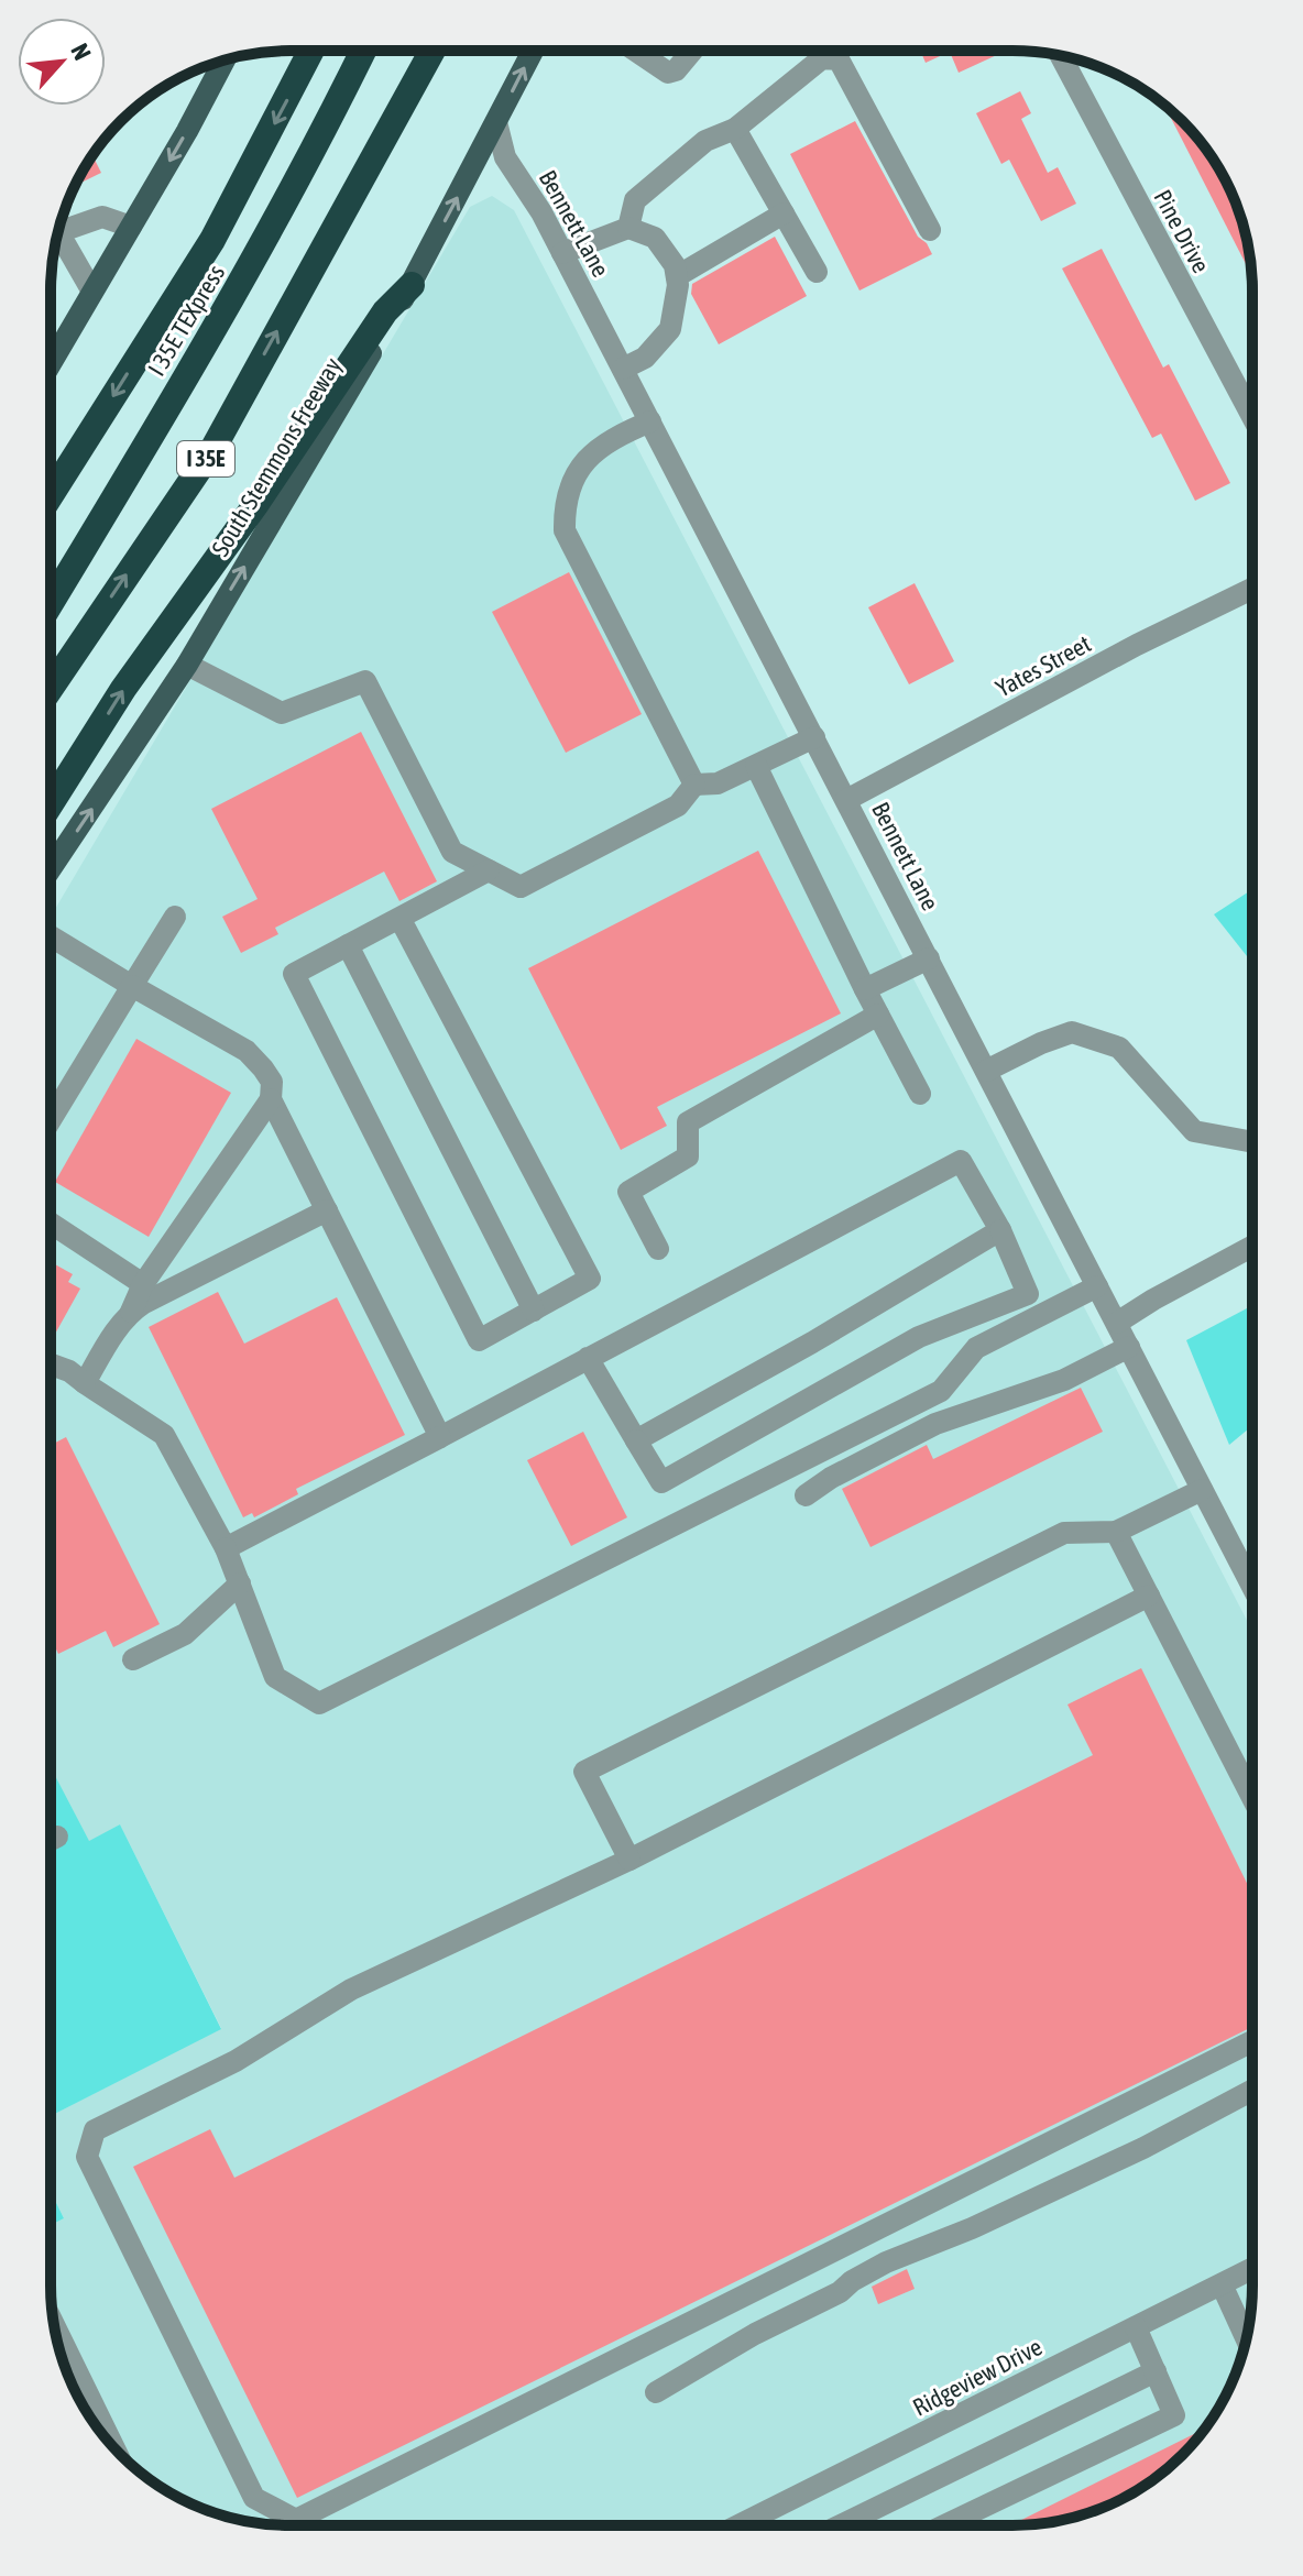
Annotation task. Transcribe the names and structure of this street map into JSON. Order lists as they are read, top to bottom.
{
  "streets": {
    "highway": ["I 35E TEXpress", "I 35E"],
    "main road": ["South Stemmons Freeway"],
    "street": [
      "Bennett Lane",
      "Pine Drive",
      "Yates Street",
      "Ridgeview Drive"
    ]
  },
  "crossings": [
    ["Bennett Lane", "South Stemmons Freeway"],
    ["Bennett Lane", "Yates Street"]
  ],
  "one_way": ["South Stemmons Freeway"],
  "north": "top right"
}
